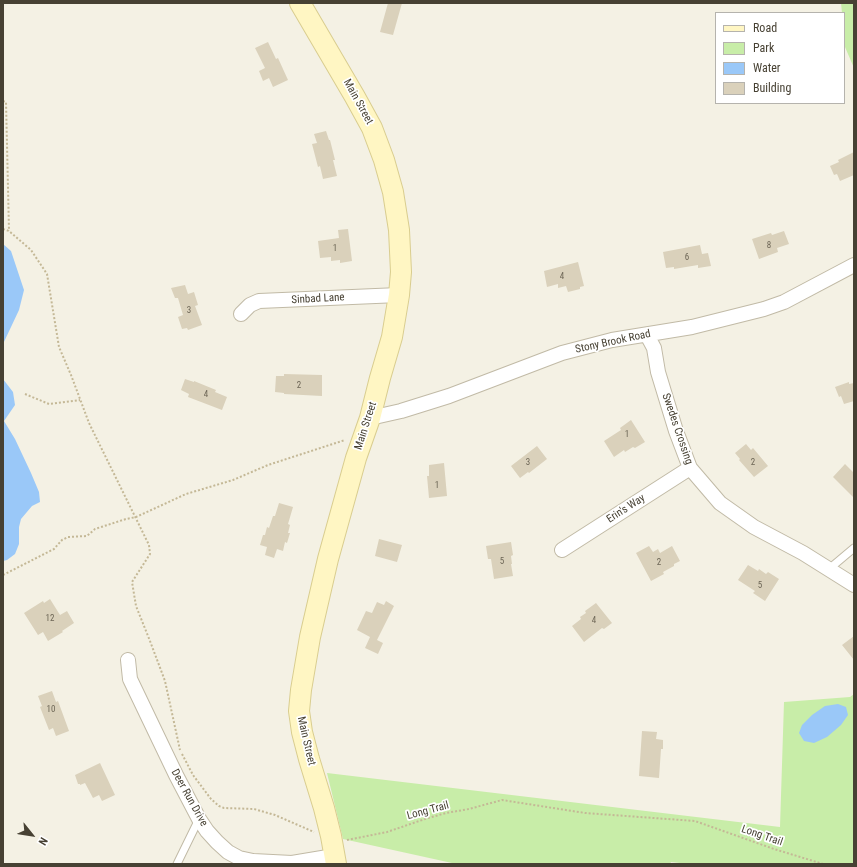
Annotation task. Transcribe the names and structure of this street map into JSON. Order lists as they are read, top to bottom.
{
  "streets": {
    "main road": ["Main Street"],
    "street": [
      "Sinbad Lane",
      "Stony Brook Road",
      "Swedes Crossing",
      "Erin's Way",
      "Deer Run Drive"
    ],
    "path": ["Long Trail"]
  },
  "crossings": [
    ["Main Street", "Sinbad Lane"],
    ["Main Street", "Stony Brook Road"],
    ["Main Street", "Deer Run Drive"],
    ["Main Street", "Long Trail"],
    ["Stony Brook Road", "Swedes Crossing"],
    ["Swedes Crossing", "Erin's Way"]
  ],
  "house_numbers": [
    "8",
    "1",
    "6",
    "4",
    "3",
    "2",
    "4",
    "1",
    "3",
    "2",
    "1",
    "5",
    "2",
    "5",
    "12",
    "4",
    "10"
  ],
  "legend": [
    "Road",
    "Park",
    "Water",
    "Building"
  ],
  "north": "bottom right"
}
